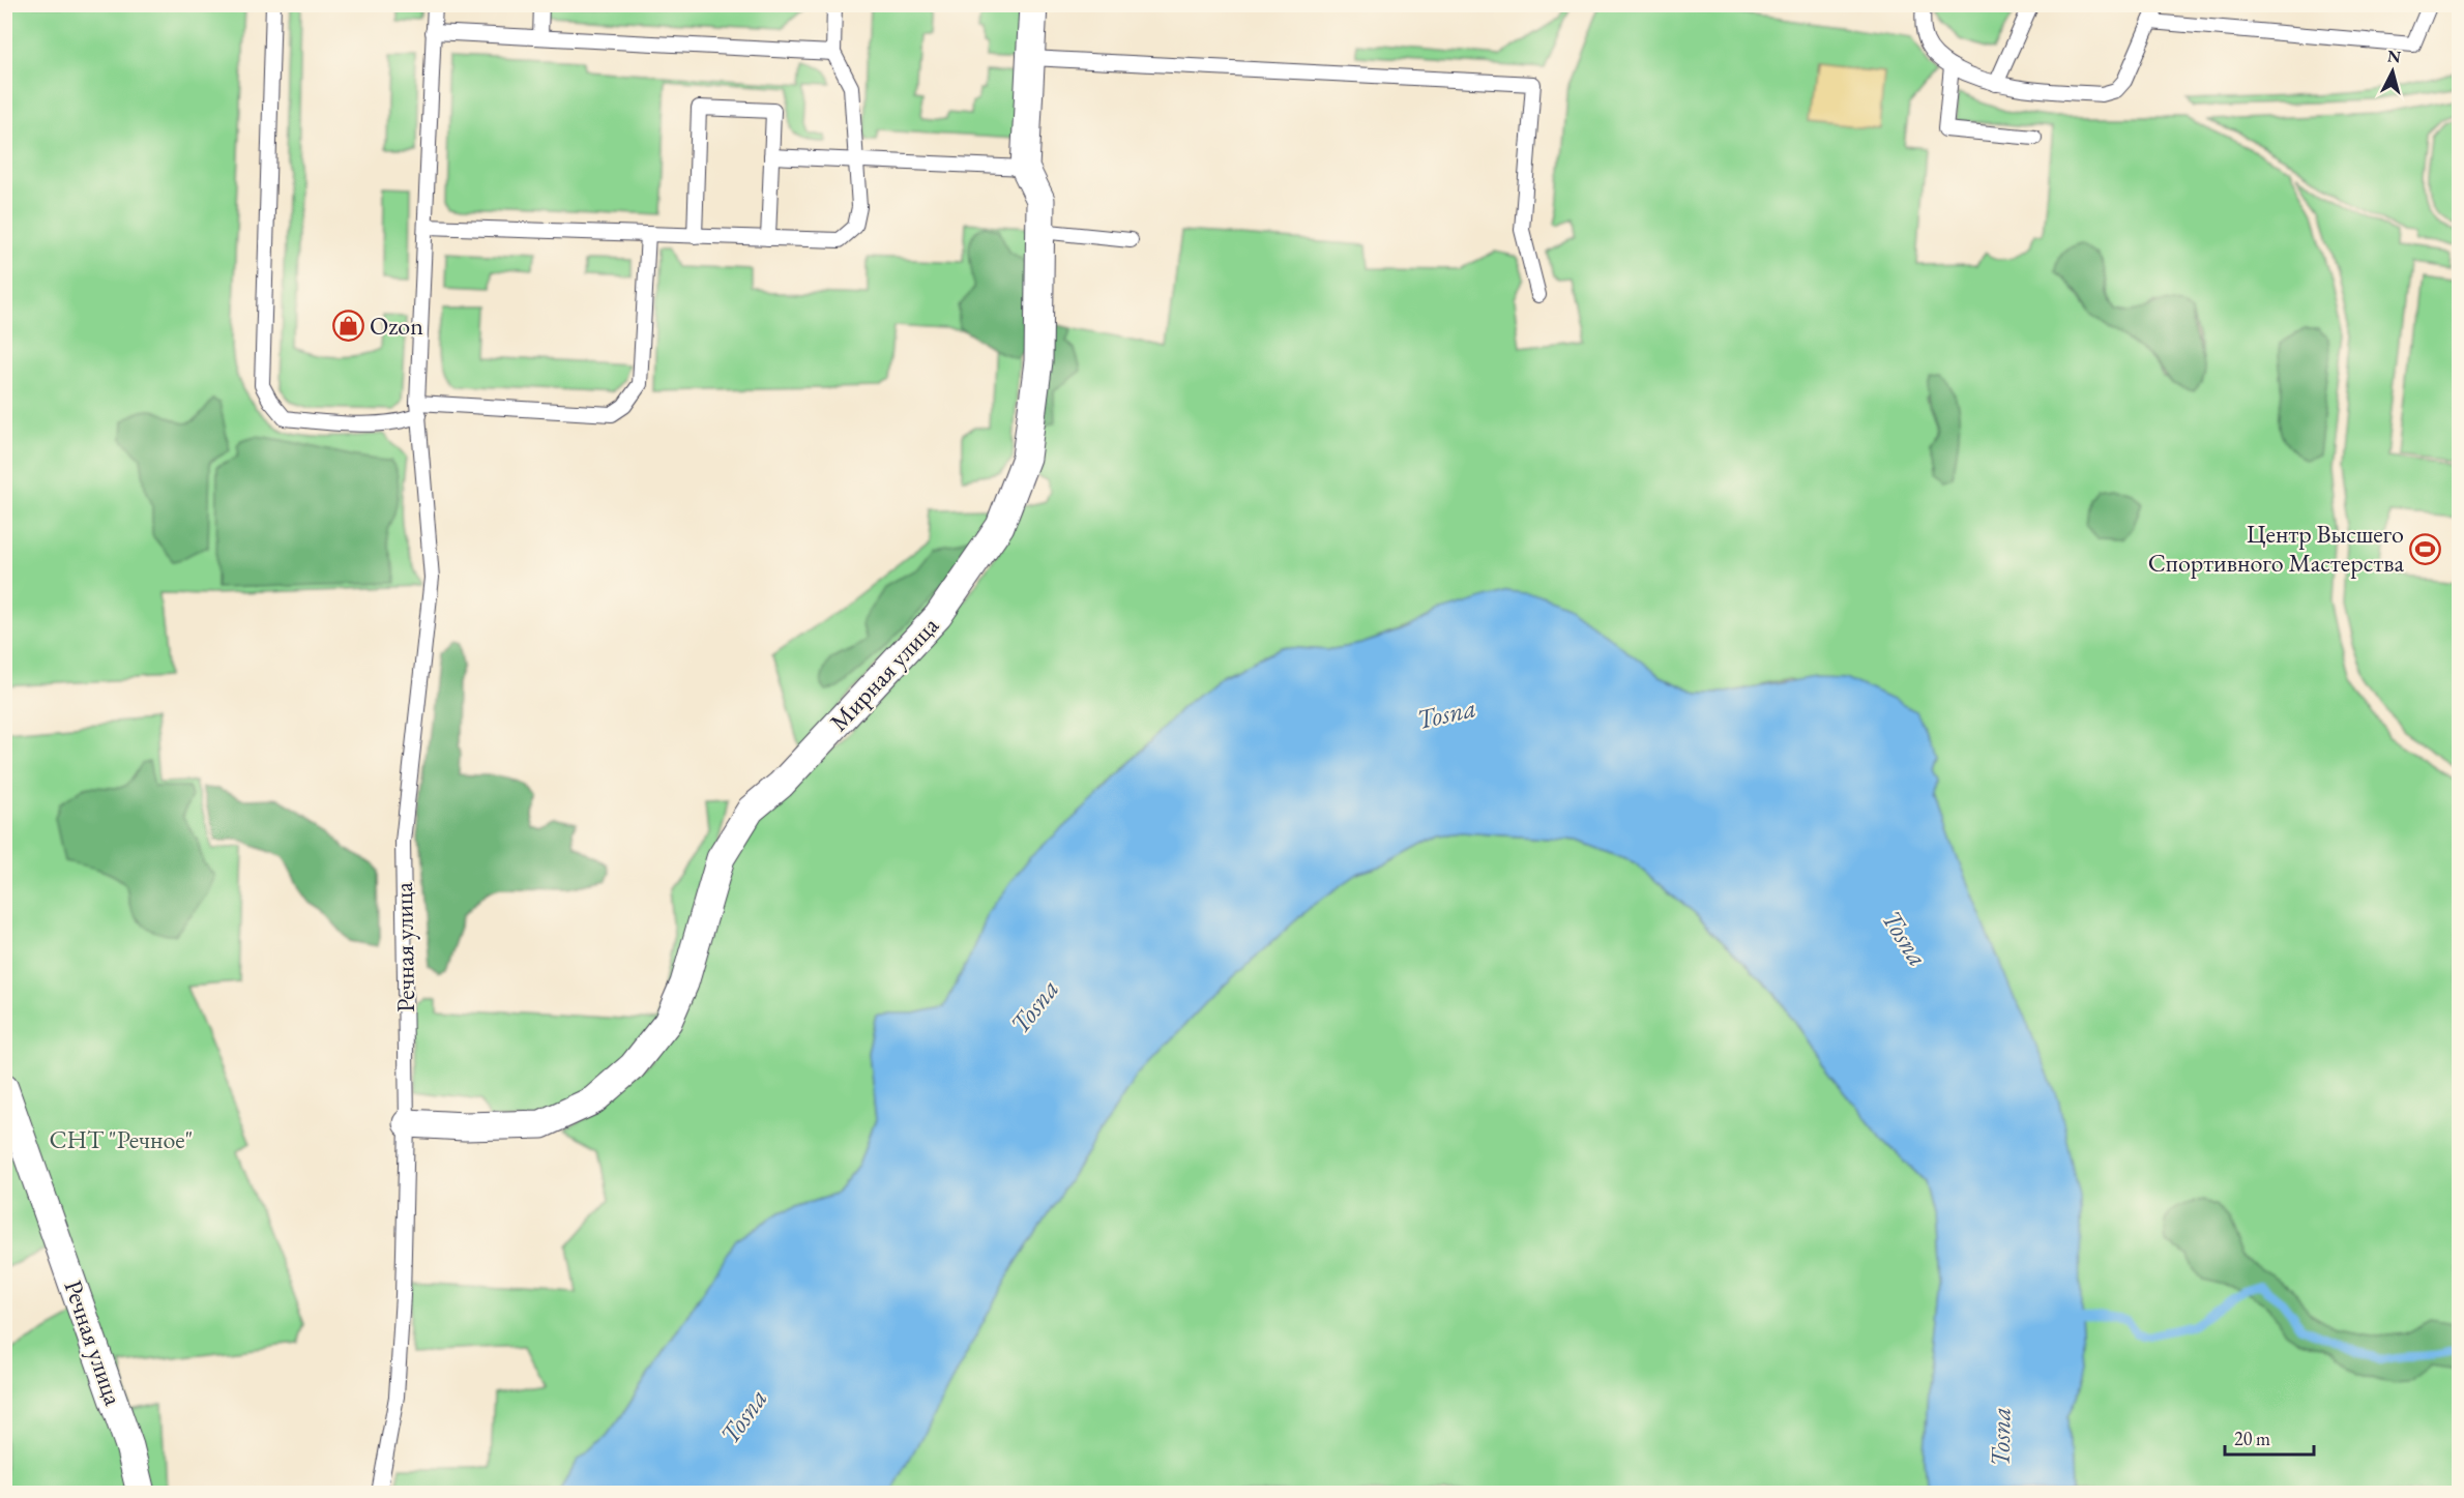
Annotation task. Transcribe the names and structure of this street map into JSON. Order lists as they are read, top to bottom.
{
  "streets": {
    "street": ["Мирная улица", "Речная улица"]
  },
  "crossings": [
    ["Мирная улица", "Речная улица"]
  ],
  "water": ["Tosna"],
  "parks": ["СНТ \"Речное\""],
  "places": {
    "shop": ["Ozon"],
    "sports": ["Центр Высшего Спортивного Мастерства"]
  },
  "scale_bar": "20 m",
  "north": "top"
}
